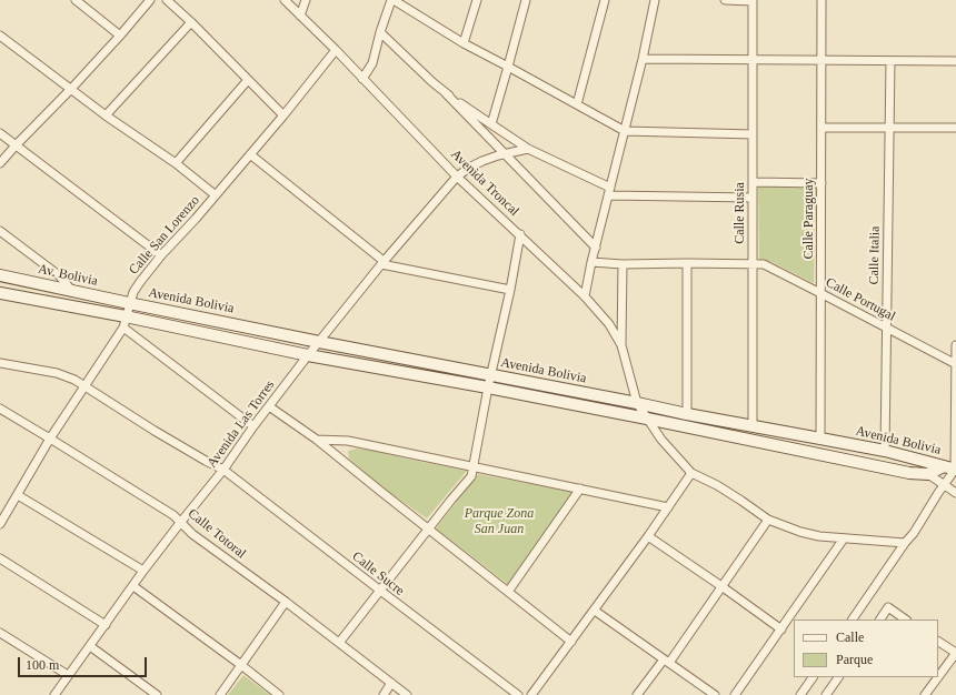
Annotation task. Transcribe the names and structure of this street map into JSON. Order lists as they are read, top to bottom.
{
  "streets": {
    "street": [
      "Avenida Troncal",
      "Calle Rusia",
      "Calle Paraguay",
      "Calle San Lorenzo",
      "Calle Italia",
      "Av. Bolivia",
      "Calle Portugal",
      "Avenida Bolivia",
      "Avenida Las Torres",
      "Calle Totoral",
      "Calle Sucre"
    ]
  },
  "crossings": [
    ["Avenida Troncal", "Calle San Lorenzo"],
    ["Avenida Troncal", "Avenida Bolivia"],
    ["Avenida Troncal", "Avenida Las Torres"],
    ["Calle Rusia", "Calle Portugal"],
    ["Calle Rusia", "Avenida Bolivia"],
    ["Calle Paraguay", "Calle Portugal"],
    ["Calle Paraguay", "Avenida Bolivia"],
    ["Calle San Lorenzo", "Av. Bolivia"],
    ["Calle San Lorenzo", "Avenida Bolivia"],
    ["Calle San Lorenzo", "Calle Totoral"],
    ["Calle San Lorenzo", "Calle Sucre"],
    ["Calle Italia", "Calle Portugal"],
    ["Calle Italia", "Avenida Bolivia"],
    ["Av. Bolivia", "Avenida Bolivia"],
    ["Avenida Bolivia", "Avenida Las Torres"],
    ["Avenida Las Torres", "Calle Totoral"],
    ["Avenida Las Torres", "Calle Sucre"]
  ],
  "parks": ["Parque Zona San Juan"],
  "legend": ["Calle", "Parque"],
  "scale_bar": "100 m"
}
